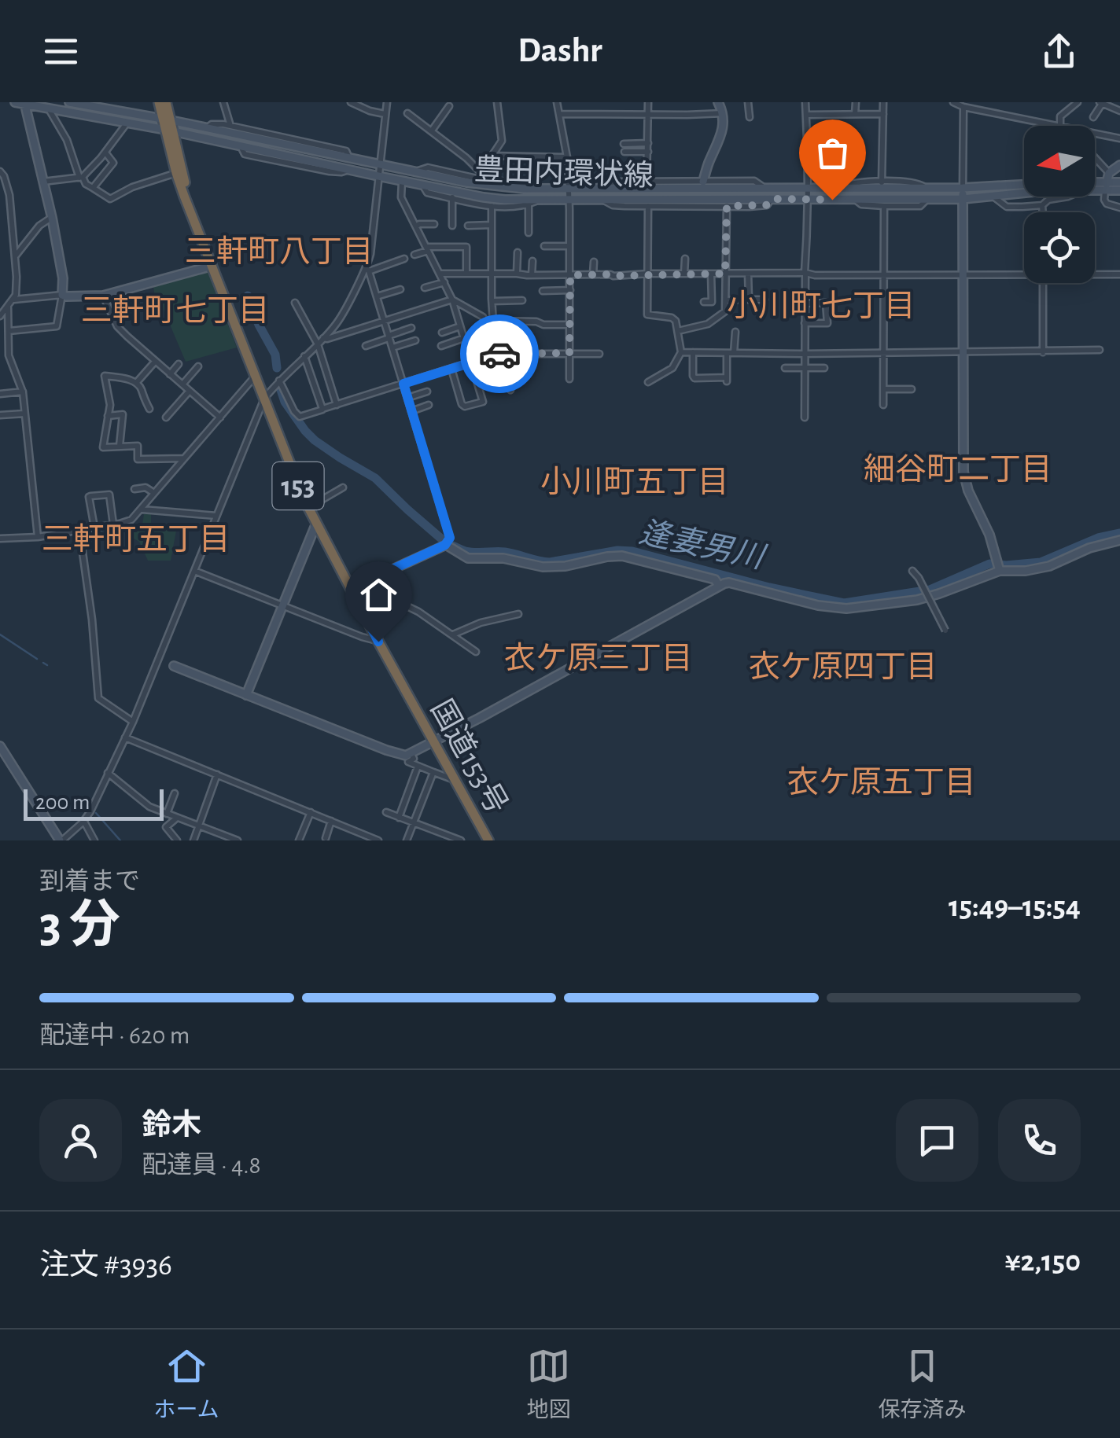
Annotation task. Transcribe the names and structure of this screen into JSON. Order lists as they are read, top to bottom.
{
  "streets": {
    "highway": ["153", "国道153号"],
    "street": ["豊田内環状線"]
  },
  "crossings": [
    ["豊田内環状線", "国道153号"]
  ],
  "districts": [
    "三軒町八丁目",
    "小川町七丁目",
    "三軒町七丁目",
    "細谷町二丁目",
    "小川町五丁目",
    "三軒町五丁目",
    "衣ケ原三丁目",
    "衣ケ原四丁目",
    "衣ケ原五丁目"
  ],
  "water": ["逢妻男川"],
  "scale_bar": "200 m",
  "north": "left",
  "page": {
    "header": "Dashr",
    "scale": "200 m",
    "heading": ["3 分", "到着まで", "15:49–15:54"],
    "panel": [
      "鈴木",
      "配達員 · 4.8",
      "注文 #3936",
      "¥2,150"
    ],
    "bar": "配達中 · 620 m",
    "tabs": ["ホーム", "地図", "保存済み"]
  }
}
